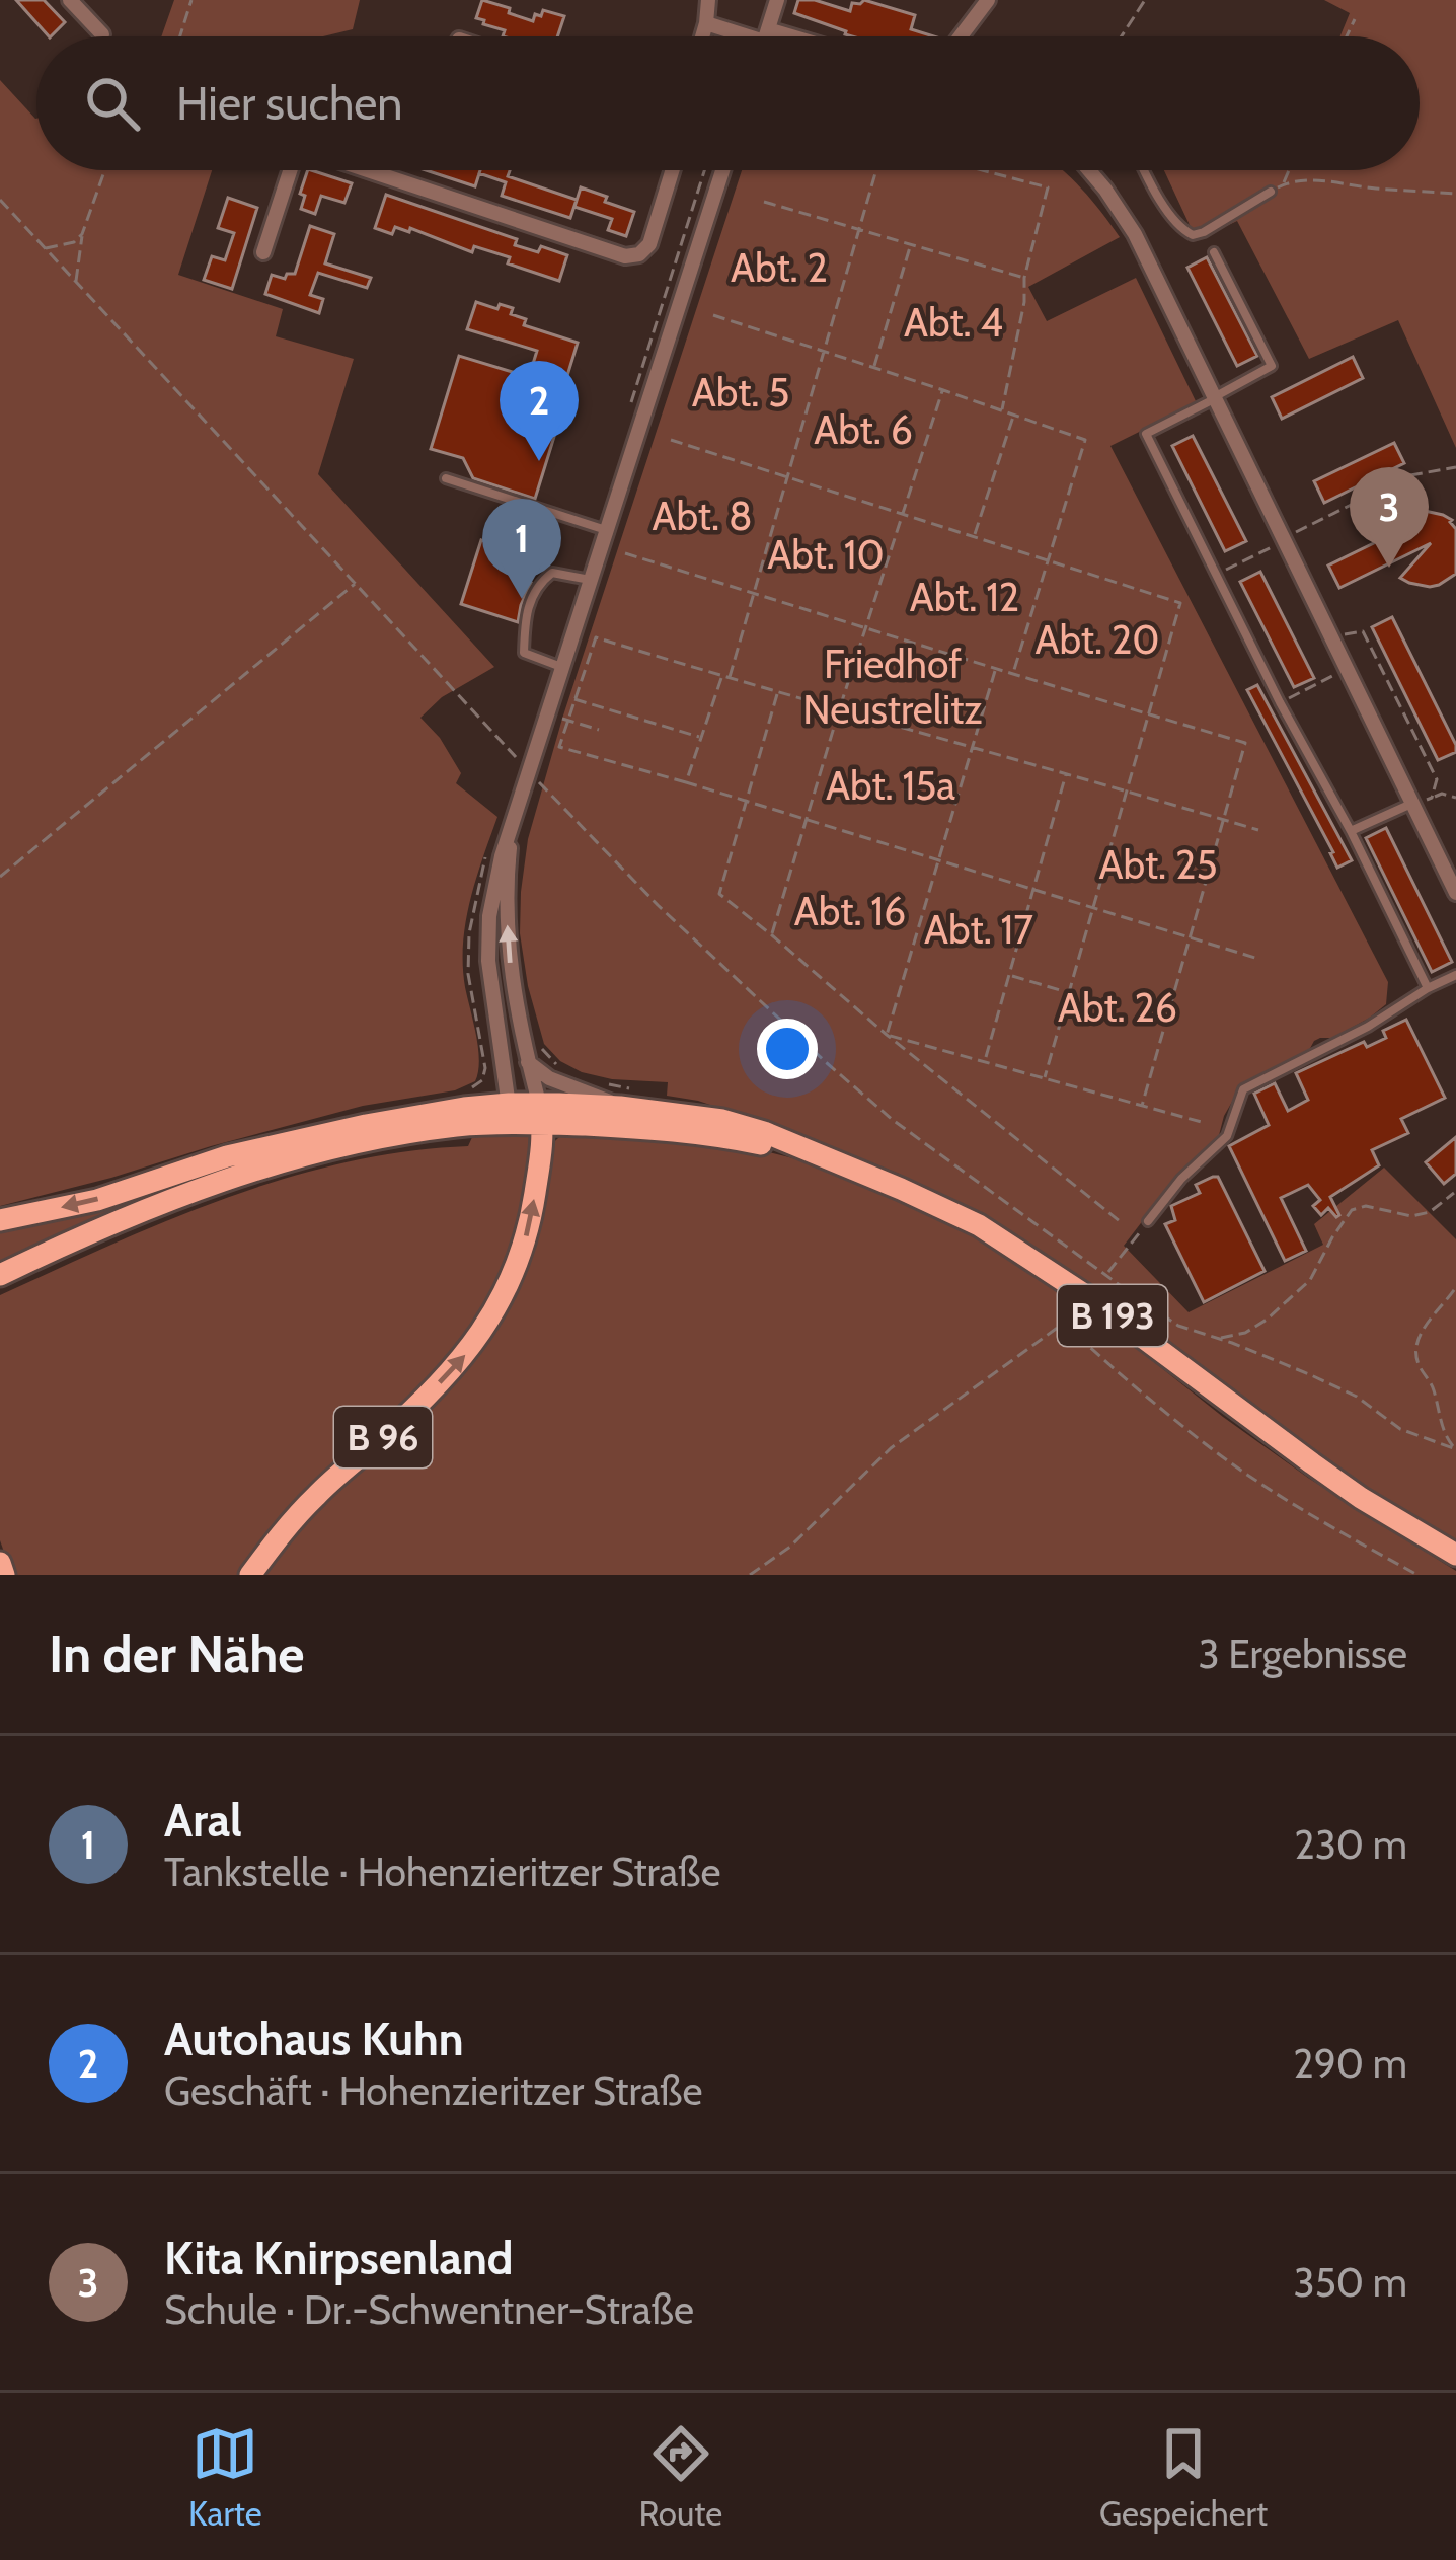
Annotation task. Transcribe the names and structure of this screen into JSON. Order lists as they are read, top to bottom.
{
  "streets": {
    "main road": ["B 193", "B 96"]
  },
  "crossings": [
    ["B 193", "B 96"]
  ],
  "parks": [
    "Abt. 2",
    "Abt. 4",
    "Abt. 5",
    "Abt. 6",
    "Abt. 8",
    "Abt. 10",
    "Abt. 12",
    "Abt. 20",
    "Friedhof Neustrelitz",
    "Abt. 15a",
    "Abt. 25",
    "Abt. 16",
    "Abt. 17",
    "Abt. 26"
  ],
  "page": {
    "search": "Hier suchen",
    "pins": ["2", "3", "1"],
    "heading": ["In der Nähe", "3 Ergebnisse"],
    "list": [
      {
        "mark": "1",
        "name": "Aral",
        "note": "Tankstelle · Hohenzieritzer Straße",
        "value": "230 m"
      },
      {
        "mark": "2",
        "name": "Autohaus Kuhn",
        "note": "Geschäft · Hohenzieritzer Straße",
        "value": "290 m"
      },
      {
        "mark": "3",
        "name": "Kita Knirpsenland",
        "note": "Schule · Dr.-Schwentner-Straße",
        "value": "350 m"
      }
    ],
    "nav": ["Karte", "Route", "Gespeichert"]
  }
}
